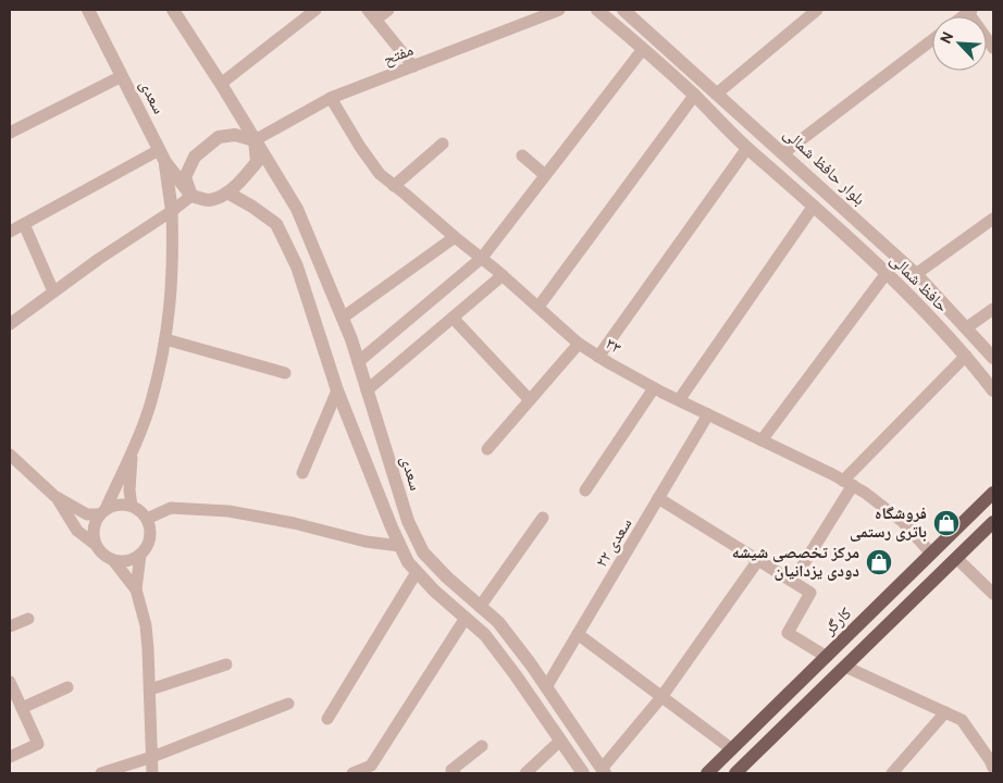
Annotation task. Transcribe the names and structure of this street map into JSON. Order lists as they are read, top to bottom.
{
  "streets": {
    "main road": ["کارگر"],
    "street": [
      "مفتح",
      "سعدی",
      "بلوار حافظ شمالی",
      "حافظ شمالی",
      "۳۳",
      "سعدی ۲۲"
    ]
  },
  "crossings": [
    ["مفتح", "سعدی"],
    ["مفتح", "۳۳"],
    ["سعدی", "سعدی ۲۲"],
    ["۳۳", "سعدی ۲۲"],
    ["۳۳", "کارگر"]
  ],
  "places": {
    "shop": ["فروشگاه باتری رستمی", "مرکز تخصصی شیشه دودی یزدانیان"]
  },
  "north": "top left"
}
